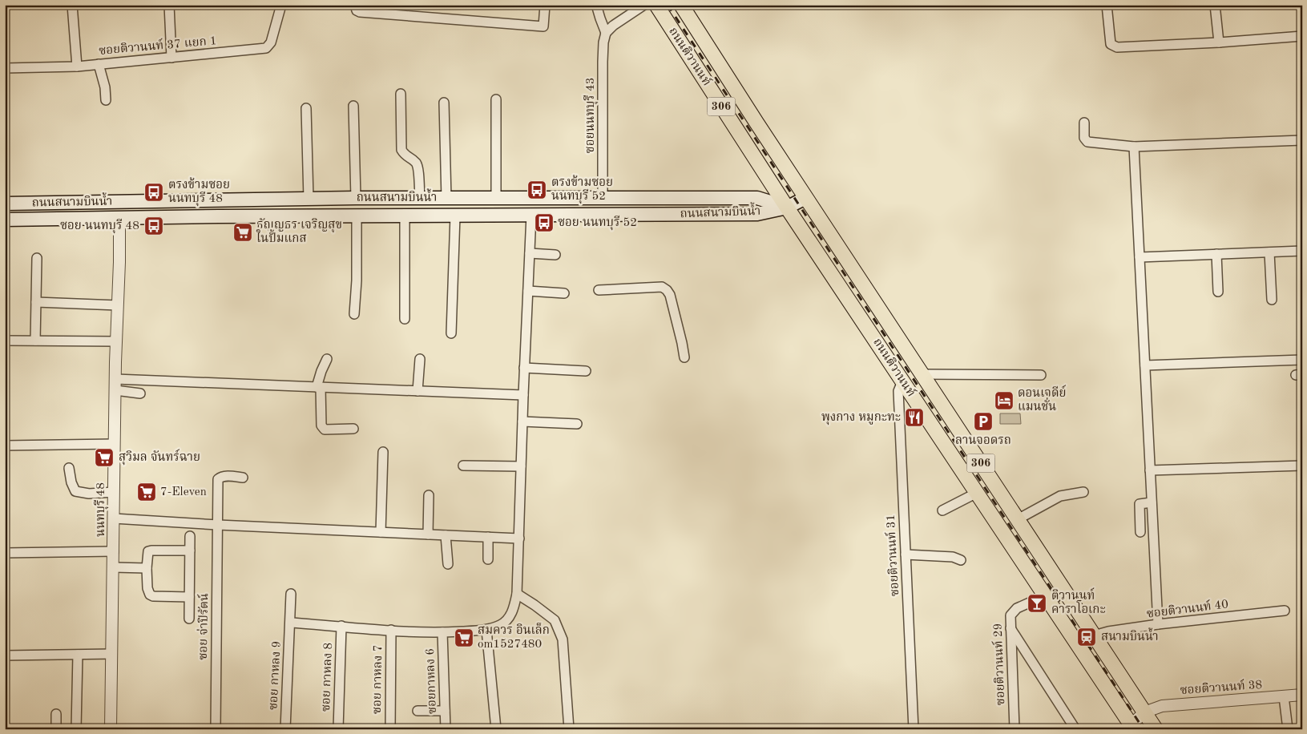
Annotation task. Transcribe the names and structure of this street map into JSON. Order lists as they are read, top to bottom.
{
  "streets": {
    "main road": ["ถนนติวานนท์", "306", "ถนนสนามบินน้ำ"],
    "street": [
      "ซอยติวานนท์ 37 แยก 1",
      "ซอยนนทบุรี 43",
      "นนทบุรี 48",
      "ซอยติวานนท์ 31",
      "ซอยติวานนท์ 40",
      "ซอย จ่าปิรัตน์",
      "ซอยติวานนท์ 29",
      "ซอย กาหลง 9",
      "ซอย กาหลง 8",
      "ซอย กาหลง 7",
      "ซอยกาหลง 6",
      "ซอยติวานนท์ 38"
    ]
  },
  "crossings": [
    ["ถนนติวานนท์", "ถนนสนามบินน้ำ"],
    ["ถนนติวานนท์", "ซอยติวานนท์ 31"],
    ["ถนนติวานนท์", "ซอยติวานนท์ 40"],
    ["ถนนติวานนท์", "ซอยติวานนท์ 29"],
    ["ถนนติวานนท์", "ซอยติวานนท์ 38"],
    ["ซอยนนทบุรี 43", "ถนนสนามบินน้ำ"],
    ["ถนนสนามบินน้ำ", "นนทบุรี 48"]
  ],
  "places": {
    "bus stop": [
      "ตรงข้ามซอย นนทบุรี 52",
      "ตรงข้ามซอย นนทบุรี 48",
      "ซอย นนทบุรี 52",
      "ซอย นนทบุรี 48"
    ],
    "supermarket": [
      "ธัญญธร เจริญสุข ในปั้มแกส",
      "สุวิมล จันทร์ฉาย",
      "7-Eleven",
      "สมควร อินเล็ก om1527480"
    ],
    "hotel": ["ดอนเจดีย์ แมนชั่น"],
    "restaurant": ["พุงกาง หมูกะทะ"],
    "parking": ["ลานจอดรถ"],
    "bar": ["ติวานนท์ คาราโอเกะ"],
    "station": ["สนามบินน้ำ"]
  }
}
